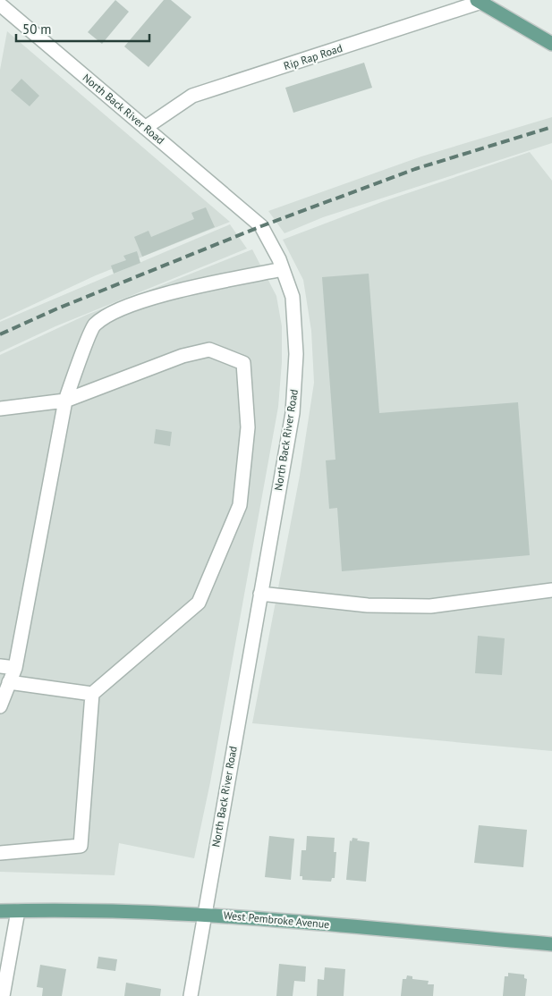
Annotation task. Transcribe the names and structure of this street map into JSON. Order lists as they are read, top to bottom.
{
  "streets": {
    "main road": ["West Pembroke Avenue"],
    "street": ["Rip Rap Road", "North Back River Road"]
  },
  "crossings": [
    ["Rip Rap Road", "North Back River Road"],
    ["North Back River Road", "West Pembroke Avenue"]
  ],
  "scale_bar": "50 m"
}
